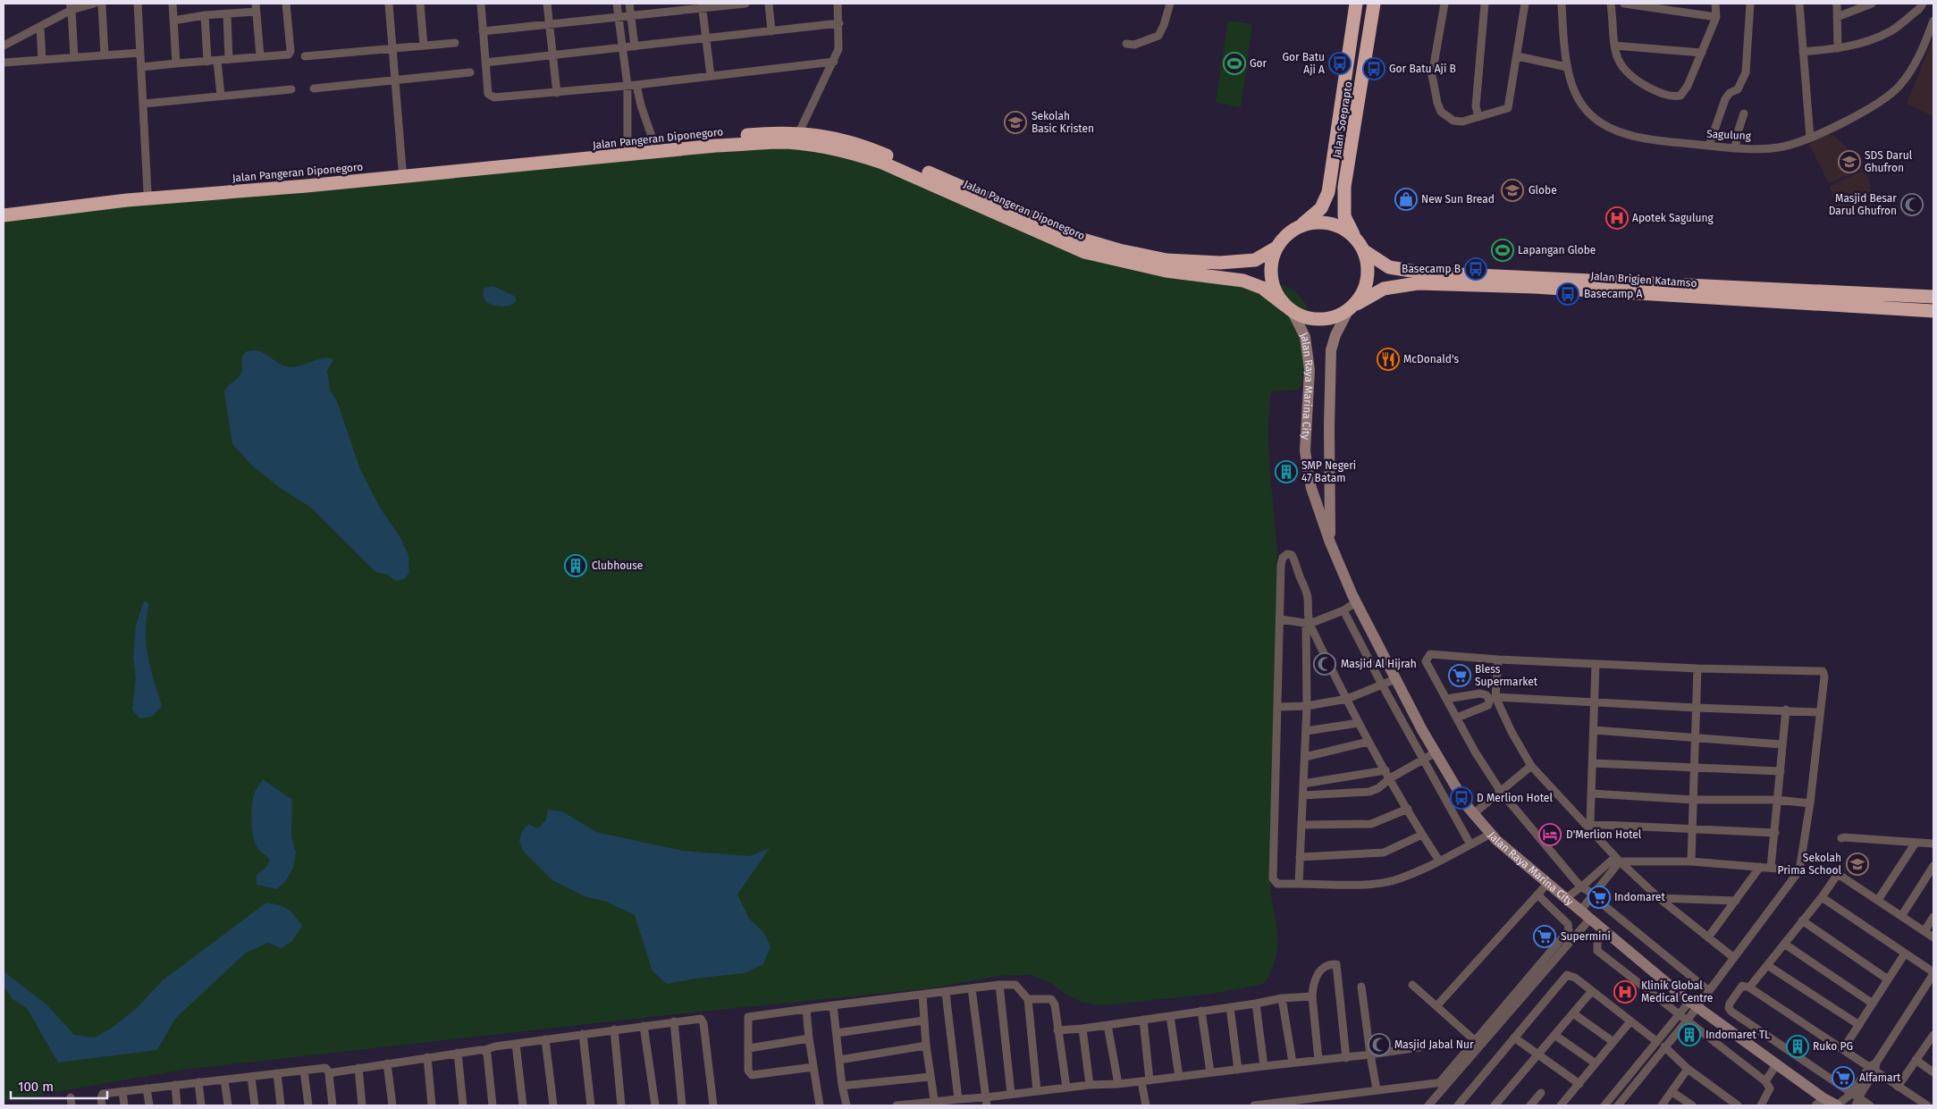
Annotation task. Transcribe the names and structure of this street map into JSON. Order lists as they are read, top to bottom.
{
  "streets": {
    "highway": ["Jalan Soeprapto", "Jalan Pangeran Diponegoro", "Jalan Brigjen Katamso"],
    "main road": ["Jalan Raya Marina City"],
    "street": ["Sagulung"]
  },
  "crossings": [
    ["Jalan Soeprapto", "Jalan Pangeran Diponegoro"],
    ["Jalan Soeprapto", "Jalan Brigjen Katamso"],
    ["Jalan Soeprapto", "Jalan Raya Marina City"],
    ["Jalan Pangeran Diponegoro", "Jalan Brigjen Katamso"],
    ["Jalan Pangeran Diponegoro", "Jalan Raya Marina City"],
    ["Jalan Brigjen Katamso", "Jalan Raya Marina City"]
  ],
  "places": {
    "sports": ["Gor", "Lapangan Globe"],
    "bus stop": [
      "Gor Batu Aji A",
      "Gor Batu Aji B",
      "Basecamp B",
      "Basecamp A",
      "D Merlion Hotel"
    ],
    "school or university": [
      "Sekolah Basic Kristen",
      "SDS Darul Ghufron",
      "Globe",
      "Sekolah Prima School"
    ],
    "shop": ["New Sun Bread"],
    "mosque": ["Masjid Besar Darul Ghufron", "Masjid Al Hijrah", "Masjid Jabal Nur"],
    "hospital": ["Apotek Sagulung", "Klinik Global Medical Centre"],
    "restaurant": ["McDonald's"],
    "building": [
      "SMP Negeri 47 Batam",
      "Clubhouse",
      "Indomaret TL",
      "Ruko PG"
    ],
    "supermarket": [
      "Bless Supermarket",
      "Indomaret",
      "Supermini",
      "Alfamart"
    ],
    "hotel": ["D'Merlion Hotel"]
  },
  "scale_bar": "100 m"
}
